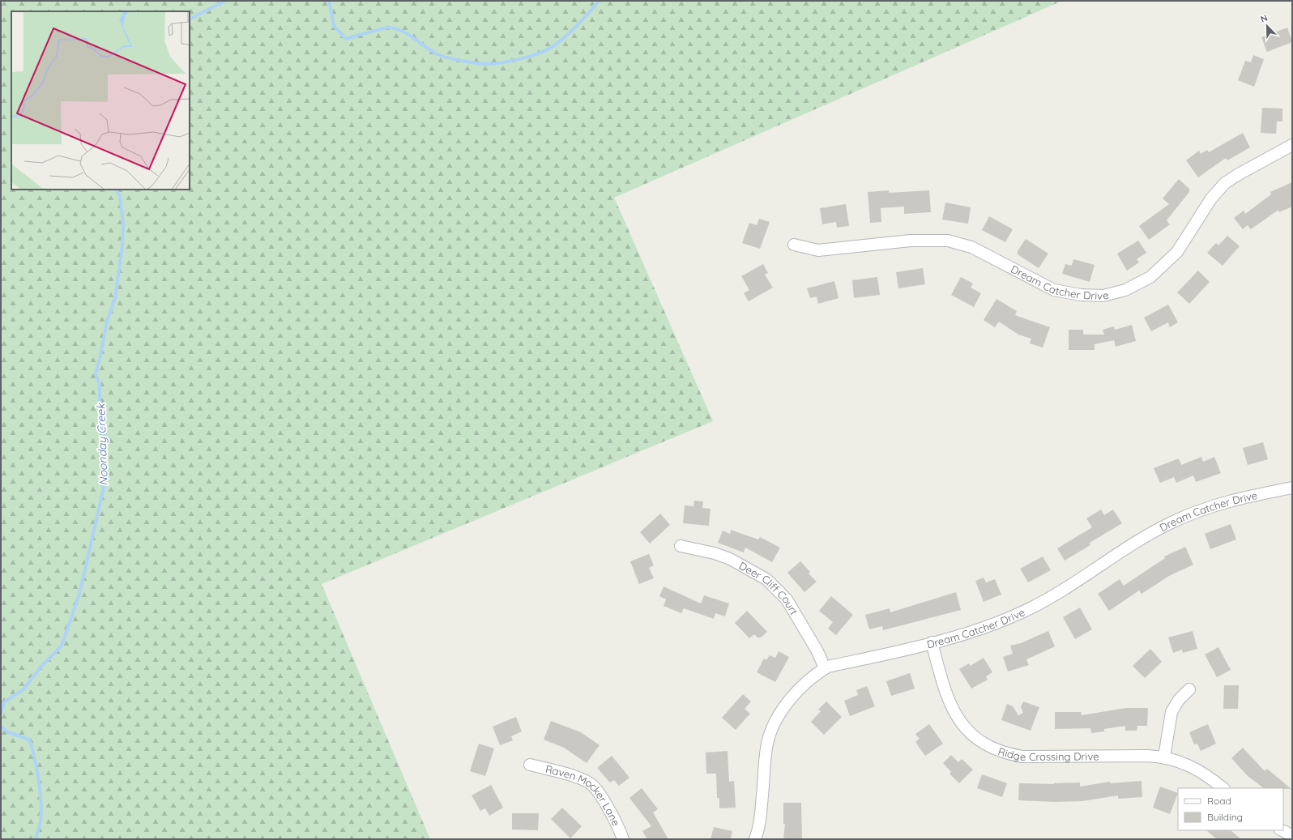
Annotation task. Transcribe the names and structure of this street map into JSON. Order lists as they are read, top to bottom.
{
  "streets": {
    "street": [
      "Dream Catcher Drive",
      "Deer Cliff Court",
      "Ridge Crossing Drive",
      "Raven Mocker Lane"
    ]
  },
  "crossings": [
    ["Dream Catcher Drive", "Deer Cliff Court"],
    ["Dream Catcher Drive", "Ridge Crossing Drive"]
  ],
  "water": ["Noonday Creek"],
  "legend": ["Road", "Building"],
  "north": "top left"
}
